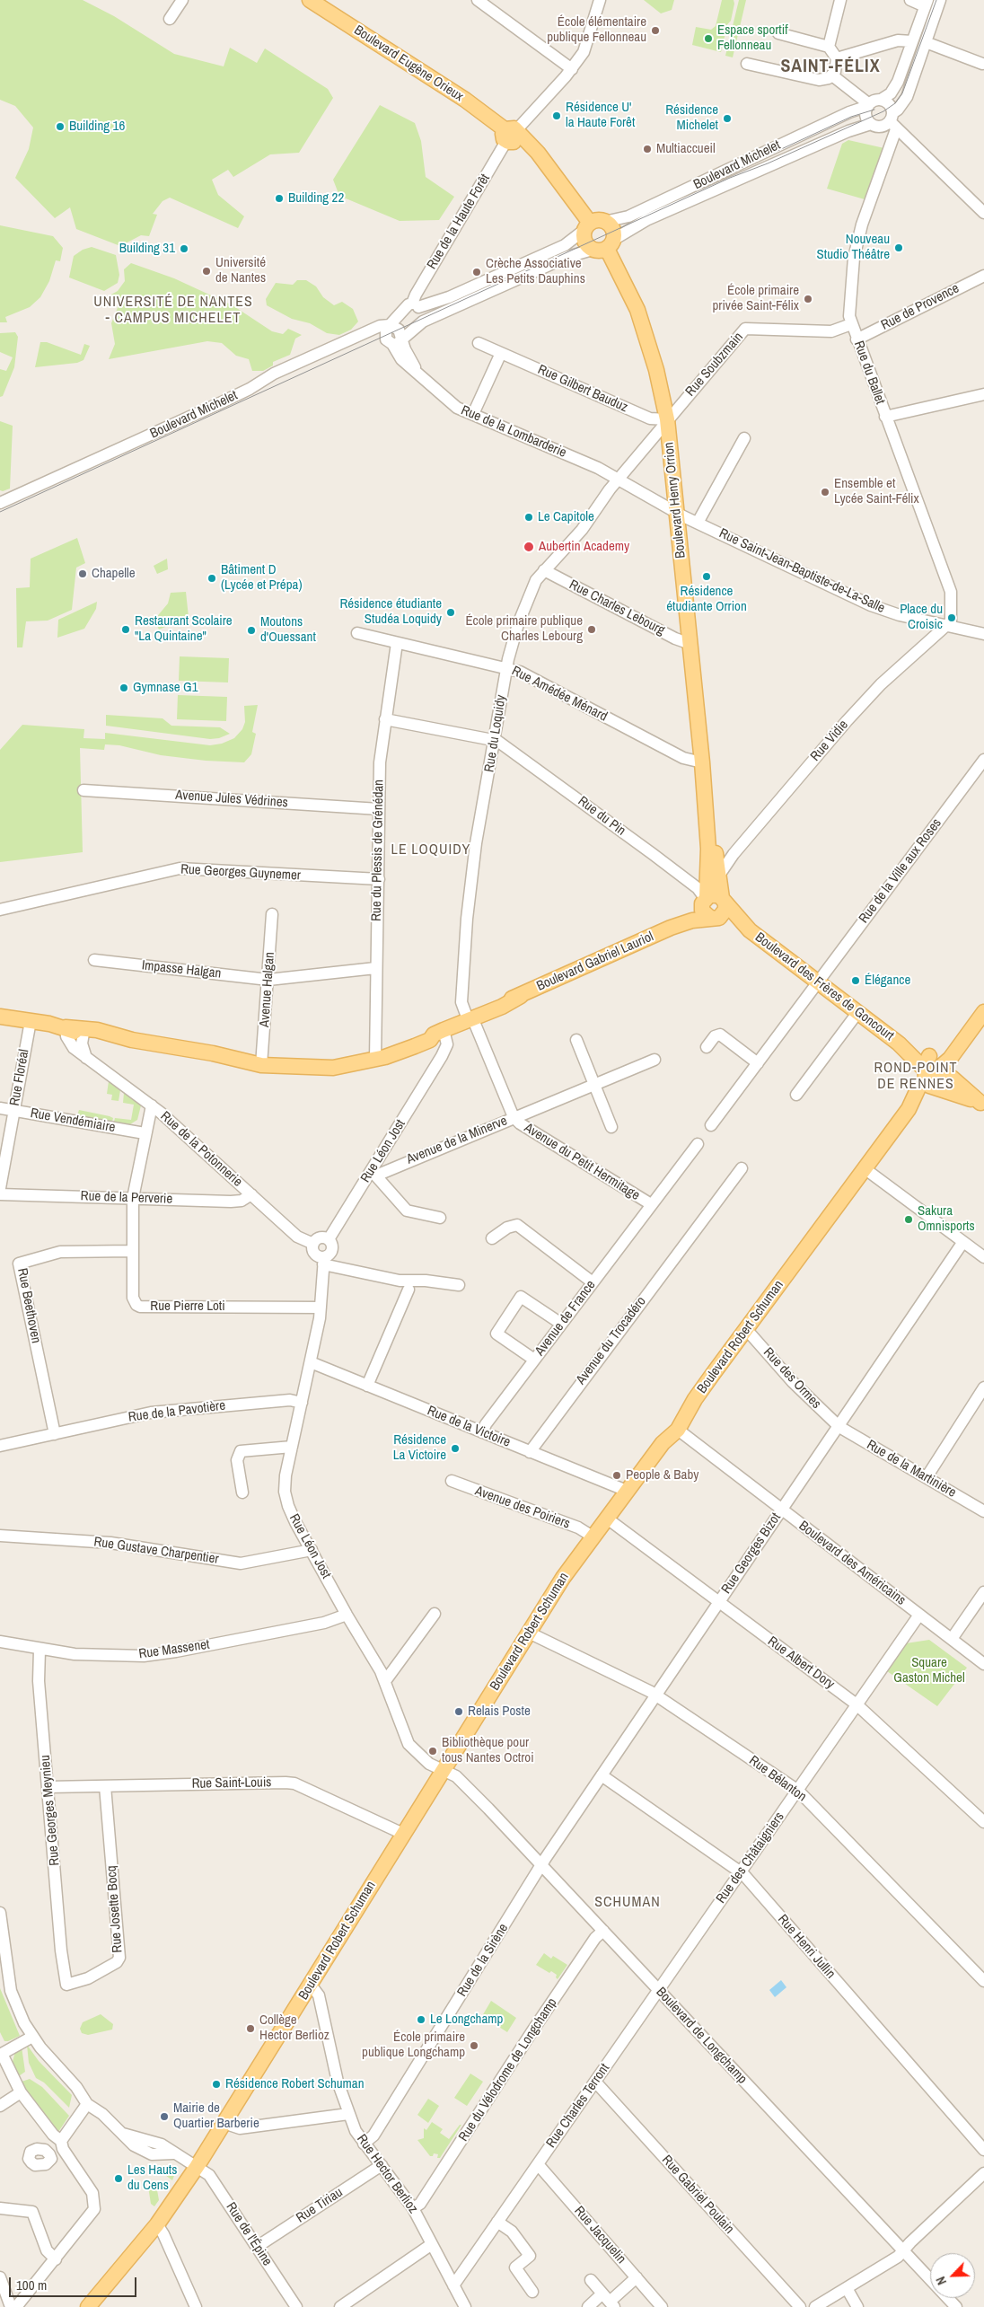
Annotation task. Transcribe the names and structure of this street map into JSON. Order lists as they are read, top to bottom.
{
  "streets": {
    "main road": [
      "Boulevard Eugène Orieux",
      "Boulevard Henry Orrion",
      "Boulevard Gabriel Lauriol",
      "Boulevard des Frères de Goncourt",
      "Boulevard Robert Schuman"
    ],
    "street": [
      "Boulevard Michelet",
      "Rue de la Haute Forêt",
      "Rue de Provence",
      "Rue Soubzmain",
      "Rue du Ballet",
      "Rue Gilbert Bauduz",
      "Rue de la Lombarderie",
      "Rue Saint-Jean-Baptiste-de-La-Salle",
      "Rue Charles Lebourg",
      "Rue Amédée Ménard",
      "Rue du Loquidy",
      "Rue Vidie",
      "Avenue Jules Védrines",
      "Rue du Pin",
      "Rue du Plessis de Grénédan",
      "Rue de la Ville aux Roses",
      "Rue Georges Guynemer",
      "Impasse Halgan",
      "Avenue Halgan",
      "Rue Floréal",
      "Rue Vendémiaire",
      "Avenue de la Minerve",
      "Rue de la Potonnerie",
      "Rue Léon Jost",
      "Avenue du Petit Hermitage",
      "Rue de la Perverie",
      "Rue Beethoven",
      "Rue Pierre Loti",
      "Avenue de France",
      "Avenue du Trocadéro",
      "Rue des Ormes",
      "Rue de la Pavotière",
      "Rue de la Victoire",
      "Rue de la Martinière",
      "Avenue des Poiriers",
      "Rue Gustave Charpentier",
      "Rue Georges Bizot",
      "Boulevard des Américains",
      "Rue Massenet",
      "Rue Albert Dory",
      "Rue Bélanton",
      "Rue Saint-Louis",
      "Rue Georges Meynieu",
      "Rue des Châtaigniers",
      "Rue Josette Bocq",
      "Rue Henri Jullin",
      "Rue de la Sirène",
      "Boulevard de Longchamp",
      "Rue du Vélodrome de Longchamp",
      "Rue Charles Terront",
      "Rue Hector Berlioz",
      "Rue Gabriel Poulain",
      "Rue Tiriau",
      "Rue de l'Épine",
      "Rue Jacquelin"
    ]
  },
  "crossings": [
    ["Boulevard Eugène Orieux", "Boulevard Michelet"],
    ["Boulevard Eugène Orieux", "Rue de la Haute Forêt"],
    ["Boulevard Michelet", "Rue de la Haute Forêt"],
    ["Boulevard Michelet", "Rue du Ballet"],
    ["Boulevard Michelet", "Rue de la Lombarderie"],
    ["Boulevard Michelet", "Boulevard Henry Orrion"],
    ["Rue de Provence", "Rue du Ballet"],
    ["Rue Soubzmain", "Rue du Ballet"],
    ["Rue Soubzmain", "Rue Gilbert Bauduz"],
    ["Rue Soubzmain", "Boulevard Henry Orrion"],
    ["Rue Soubzmain", "Rue du Loquidy"],
    ["Rue du Ballet", "Rue Saint-Jean-Baptiste-de-La-Salle"],
    ["Rue du Ballet", "Rue Vidie"],
    ["Rue Gilbert Bauduz", "Boulevard Henry Orrion"],
    ["Rue Gilbert Bauduz", "Rue du Loquidy"],
    ["Rue de la Lombarderie", "Boulevard Henry Orrion"],
    ["Rue de la Lombarderie", "Rue Saint-Jean-Baptiste-de-La-Salle"],
    ["Rue de la Lombarderie", "Rue du Loquidy"],
    ["Boulevard Henry Orrion", "Rue Saint-Jean-Baptiste-de-La-Salle"],
    ["Boulevard Henry Orrion", "Rue Charles Lebourg"],
    ["Boulevard Henry Orrion", "Rue Amédée Ménard"],
    ["Boulevard Henry Orrion", "Rue du Loquidy"],
    ["Boulevard Henry Orrion", "Rue Vidie"],
    ["Boulevard Henry Orrion", "Rue du Pin"],
    ["Boulevard Henry Orrion", "Boulevard Gabriel Lauriol"],
    ["Boulevard Henry Orrion", "Boulevard des Frères de Goncourt"],
    ["Rue Saint-Jean-Baptiste-de-La-Salle", "Rue Vidie"],
    ["Rue Charles Lebourg", "Rue du Loquidy"],
    ["Rue Amédée Ménard", "Rue du Loquidy"],
    ["Rue Amédée Ménard", "Rue du Plessis de Grénédan"],
    ["Rue du Loquidy", "Rue du Pin"],
    ["Rue du Loquidy", "Boulevard Gabriel Lauriol"],
    ["Rue du Loquidy", "Avenue de la Minerve"],
    ["Rue du Loquidy", "Avenue du Petit Hermitage"],
    ["Avenue Jules Védrines", "Rue du Plessis de Grénédan"],
    ["Rue du Pin", "Rue du Plessis de Grénédan"],
    ["Rue du Pin", "Boulevard Gabriel Lauriol"],
    ["Rue du Pin", "Boulevard des Frères de Goncourt"],
    ["Rue du Plessis de Grénédan", "Rue Georges Guynemer"],
    ["Rue du Plessis de Grénédan", "Boulevard Gabriel Lauriol"],
    ["Rue du Plessis de Grénédan", "Impasse Halgan"],
    ["Rue de la Ville aux Roses", "Boulevard des Frères de Goncourt"],
    ["Boulevard Gabriel Lauriol", "Boulevard des Frères de Goncourt"],
    ["Boulevard Gabriel Lauriol", "Avenue Halgan"],
    ["Boulevard Gabriel Lauriol", "Rue Floréal"],
    ["Boulevard Gabriel Lauriol", "Rue de la Potonnerie"],
    ["Boulevard Gabriel Lauriol", "Rue Léon Jost"],
    ["Impasse Halgan", "Avenue Halgan"],
    ["Boulevard des Frères de Goncourt", "Boulevard Robert Schuman"],
    ["Rue Floréal", "Rue Vendémiaire"],
    ["Rue Vendémiaire", "Rue Pierre Loti"],
    ["Avenue de la Minerve", "Rue Léon Jost"],
    ["Avenue de la Minerve", "Avenue du Petit Hermitage"],
    ["Rue de la Potonnerie", "Rue Léon Jost"],
    ["Rue de la Potonnerie", "Rue de la Perverie"],
    ["Rue de la Potonnerie", "Rue Pierre Loti"],
    ["Rue Léon Jost", "Rue Pierre Loti"],
    ["Rue Léon Jost", "Boulevard Robert Schuman"],
    ["Rue Léon Jost", "Rue de la Pavotière"],
    ["Rue Léon Jost", "Rue de la Victoire"],
    ["Rue Léon Jost", "Rue Gustave Charpentier"],
    ["Rue Léon Jost", "Rue Massenet"],
    ["Rue Léon Jost", "Boulevard de Longchamp"],
    ["Avenue du Petit Hermitage", "Avenue de France"],
    ["Rue de la Perverie", "Rue Pierre Loti"],
    ["Rue Beethoven", "Rue Pierre Loti"],
    ["Rue Beethoven", "Rue de la Pavotière"],
    ["Avenue de France", "Rue de la Victoire"],
    ["Boulevard Robert Schuman", "Rue des Ormes"],
    ["Boulevard Robert Schuman", "Rue de la Victoire"],
    ["Boulevard Robert Schuman", "Avenue des Poiriers"],
    ["Boulevard Robert Schuman", "Boulevard des Américains"],
    ["Boulevard Robert Schuman", "Rue Albert Dory"],
    ["Boulevard Robert Schuman", "Rue Bélanton"],
    ["Boulevard Robert Schuman", "Rue Saint-Louis"],
    ["Boulevard Robert Schuman", "Boulevard de Longchamp"],
    ["Boulevard Robert Schuman", "Rue Hector Berlioz"],
    ["Boulevard Robert Schuman", "Rue de l'Épine"],
    ["Avenue du Trocadéro", "Rue de la Victoire"],
    ["Rue des Ormes", "Rue de la Martinière"],
    ["Rue des Ormes", "Rue Georges Bizot"],
    ["Rue de la Martinière", "Rue Georges Bizot"],
    ["Rue Georges Bizot", "Boulevard des Américains"],
    ["Rue Georges Bizot", "Rue Albert Dory"],
    ["Rue Georges Bizot", "Rue Bélanton"],
    ["Rue Georges Bizot", "Rue Henri Jullin"],
    ["Rue Georges Bizot", "Rue de la Sirène"],
    ["Rue Georges Bizot", "Boulevard de Longchamp"],
    ["Boulevard des Américains", "Rue des Châtaigniers"],
    ["Rue Massenet", "Rue Georges Meynieu"],
    ["Rue Albert Dory", "Rue des Châtaigniers"],
    ["Rue Bélanton", "Rue des Châtaigniers"],
    ["Rue Saint-Louis", "Rue Georges Meynieu"],
    ["Rue Saint-Louis", "Rue Josette Bocq"],
    ["Rue Georges Meynieu", "Rue Josette Bocq"],
    ["Rue des Châtaigniers", "Rue Henri Jullin"],
    ["Rue des Châtaigniers", "Boulevard de Longchamp"],
    ["Rue des Châtaigniers", "Rue Charles Terront"],
    ["Rue de la Sirène", "Boulevard de Longchamp"],
    ["Rue de la Sirène", "Rue Hector Berlioz"],
    ["Boulevard de Longchamp", "Rue du Vélodrome de Longchamp"],
    ["Boulevard de Longchamp", "Rue Charles Terront"],
    ["Rue du Vélodrome de Longchamp", "Rue Hector Berlioz"],
    ["Rue Charles Terront", "Rue Hector Berlioz"],
    ["Rue Charles Terront", "Rue Gabriel Poulain"],
    ["Rue Charles Terront", "Rue Jacquelin"],
    ["Rue Hector Berlioz", "Rue Tiriau"],
    ["Rue Tiriau", "Rue de l'Épine"]
  ],
  "districts": [
    "SAINT-FÉLIX",
    "UNIVERSITÉ DE NANTES - CAMPUS MICHELET",
    "LE LOQUIDY",
    "ROND-POINT DE RENNES",
    "SCHUMAN"
  ],
  "parks": ["Square Gaston Michel"],
  "places": [
    "École élémentaire publique Fellonneau",
    "Espace sportif Fellonneau",
    "Résidence U' la Haute Forêt",
    "Résidence Michelet",
    "Building 16",
    "Multiaccueil",
    "Building 22",
    "Nouveau Studio Théâtre",
    "Building 31",
    "Université de Nantes",
    "Crèche Associative Les Petits Dauphins",
    "École primaire privée Saint-Félix",
    "Ensemble et Lycée Saint-Félix",
    "Le Capitole",
    "Aubertin Academy",
    "Chapelle",
    "Résidence étudiante Orrion",
    "Bâtiment D (Lycée et Prépa)",
    "Résidence étudiante Studéa Loquidy",
    "Place du Croisic",
    "Restaurant Scolaire \"La Quintaine\"",
    "École primaire publique Charles Lebourg",
    "Moutons d'Ouessant",
    "Gymnase G1",
    "Élégance",
    "Sakura Omnisports",
    "Résidence La Victoire",
    "People & Baby",
    "Relais Poste",
    "Bibliothèque pour tous Nantes Octroi",
    "Le Longchamp",
    "Collège Hector Berlioz",
    "École primaire publique Longchamp",
    "Résidence Robert Schuman",
    "Mairie de Quartier Barberie",
    "Les Hauts du Cens"
  ],
  "scale_bar": "100 m",
  "north": "bottom left"
}
